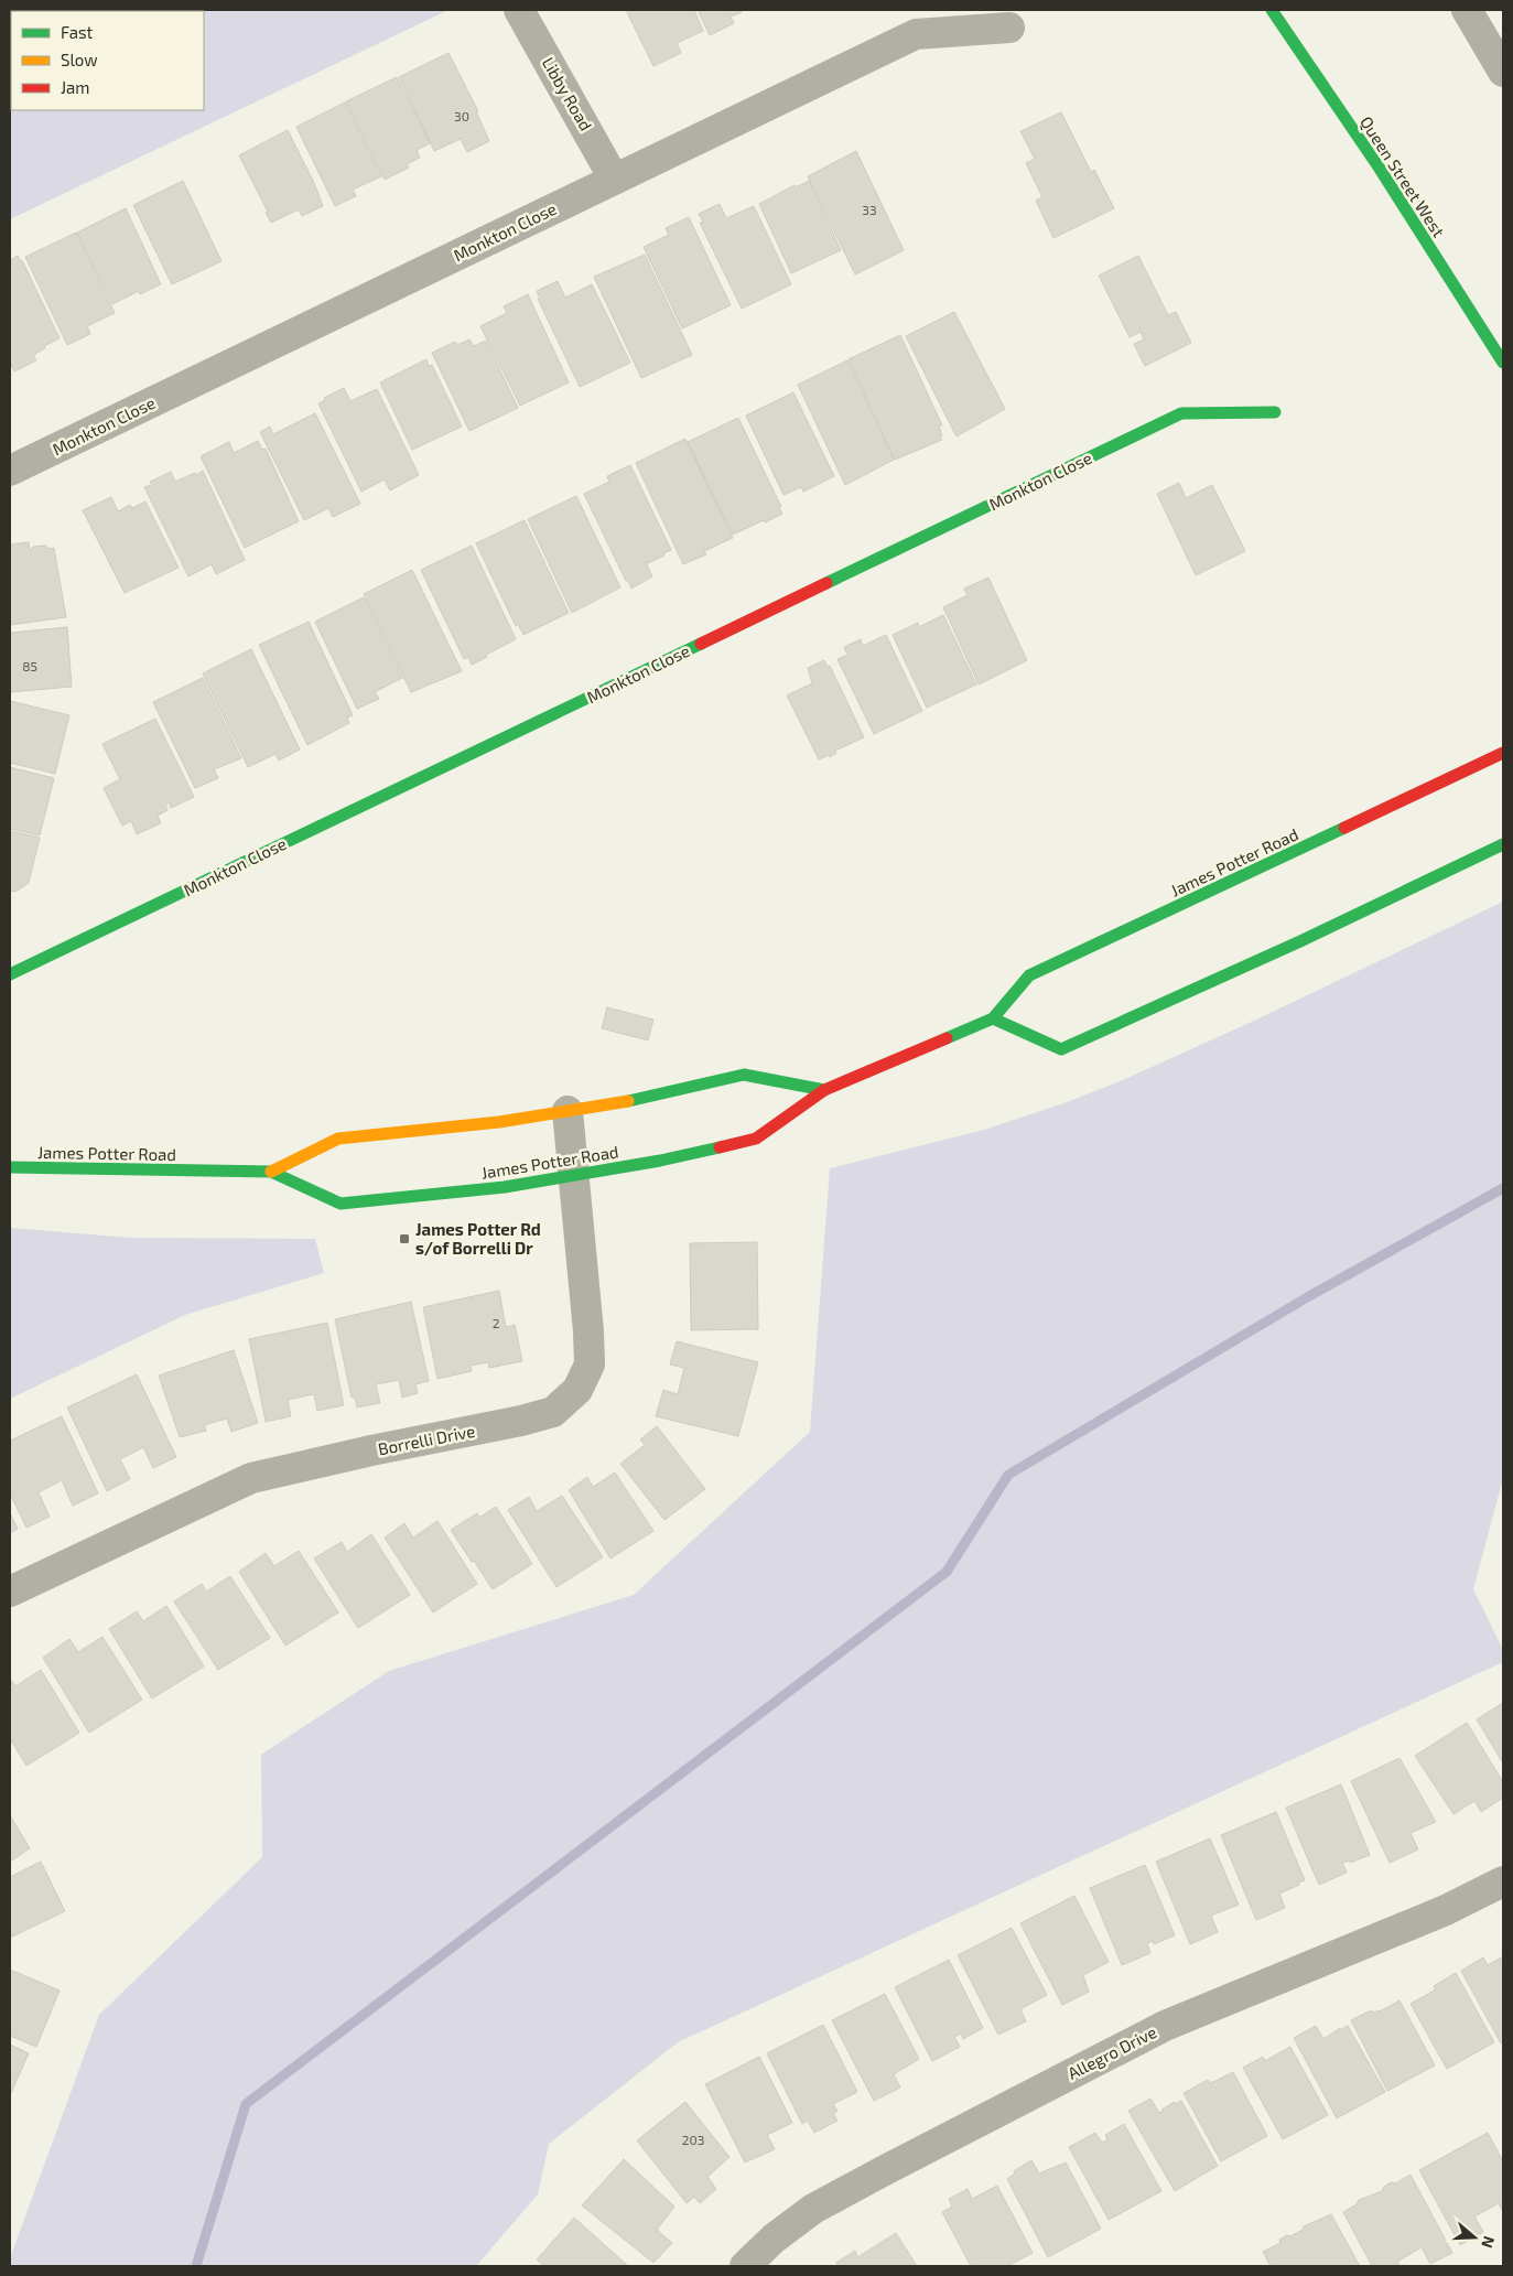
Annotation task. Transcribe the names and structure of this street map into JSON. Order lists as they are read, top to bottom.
{
  "streets": {
    "main road": ["Queen Street West", "Monkton Close", "James Potter Road"],
    "street": ["Libby Road", "Borrelli Drive", "Allegro Drive"]
  },
  "crossings": [
    ["Libby Road", "Monkton Close"],
    ["James Potter Road", "Borrelli Drive"]
  ],
  "places": {
    "transit": ["James Potter Rd s/of Borrelli Dr"]
  },
  "house_numbers": [
    "30",
    "33",
    "85",
    "2",
    "203"
  ],
  "legend": ["Fast", "Slow", "Jam"],
  "north": "right"
}
